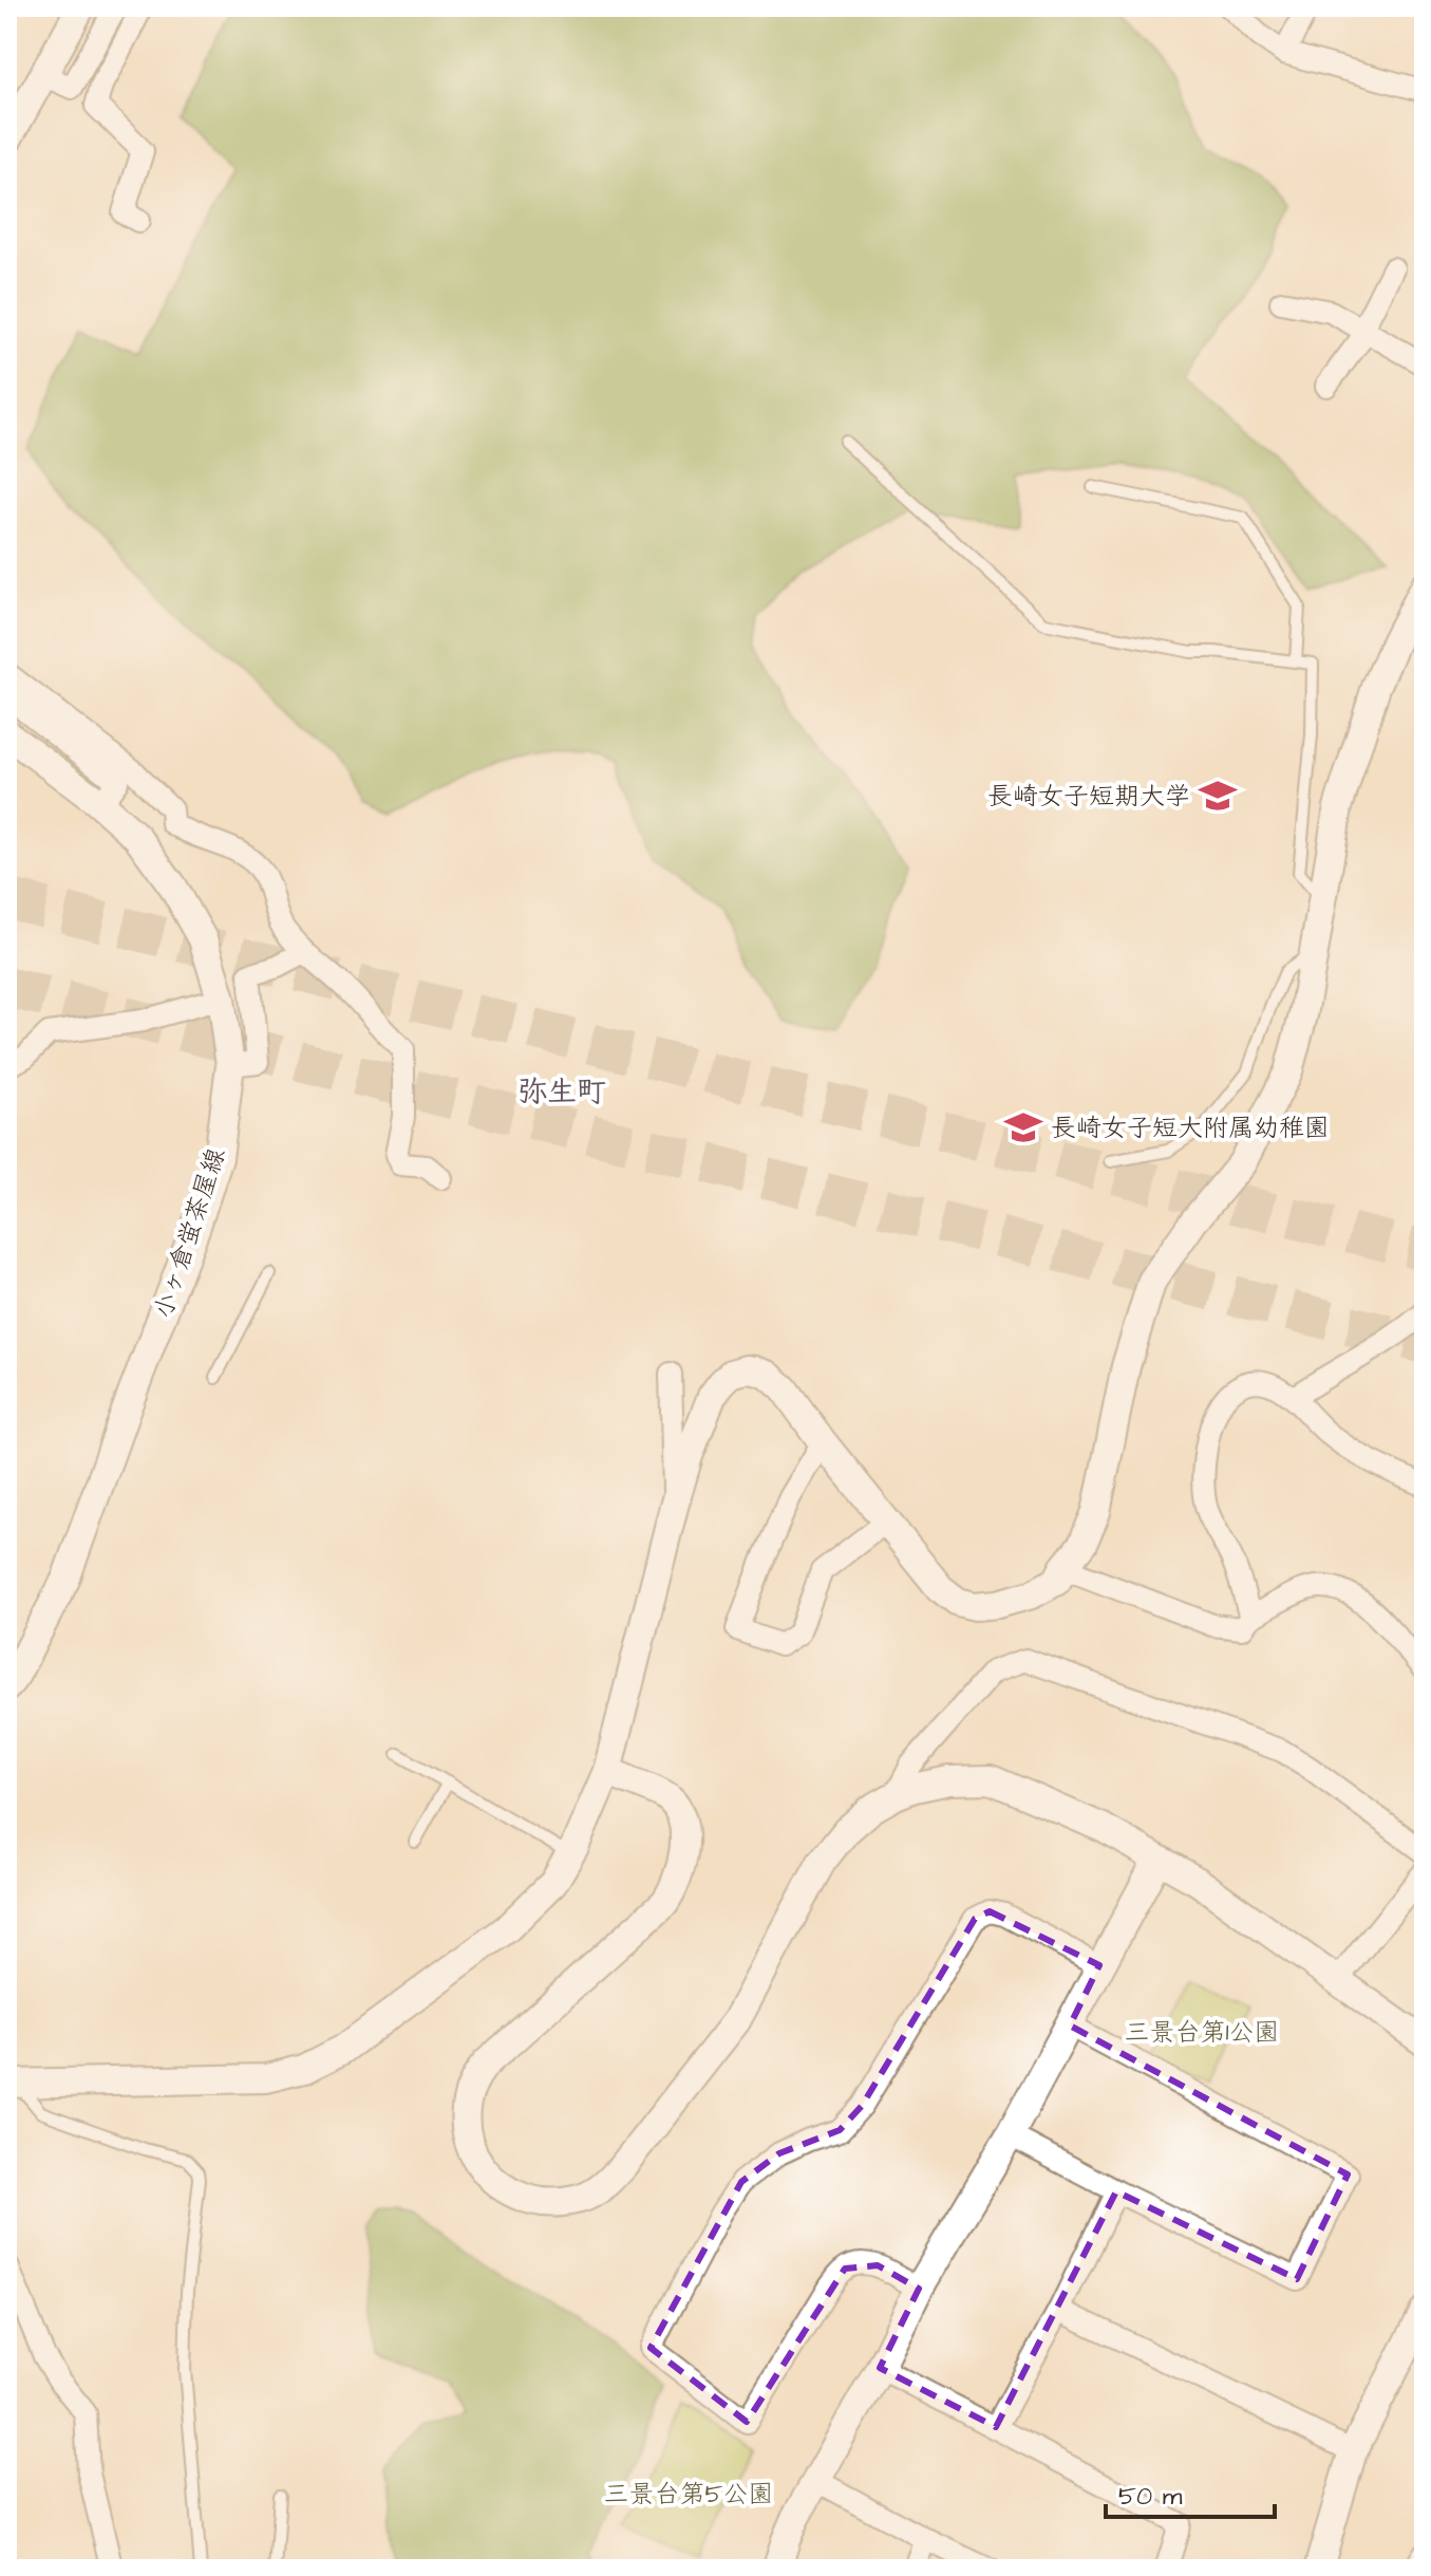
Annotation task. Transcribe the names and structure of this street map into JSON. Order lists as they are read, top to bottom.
{
  "streets": {
    "street": ["小ヶ倉蛍茶屋線"]
  },
  "districts": ["弥生町"],
  "parks": ["三景台第1公園", "三景台第5公園"],
  "places": {
    "school or university": ["長崎女子短期大学", "長崎女子短大附属幼稚園"]
  },
  "scale_bar": "50 m"
}
